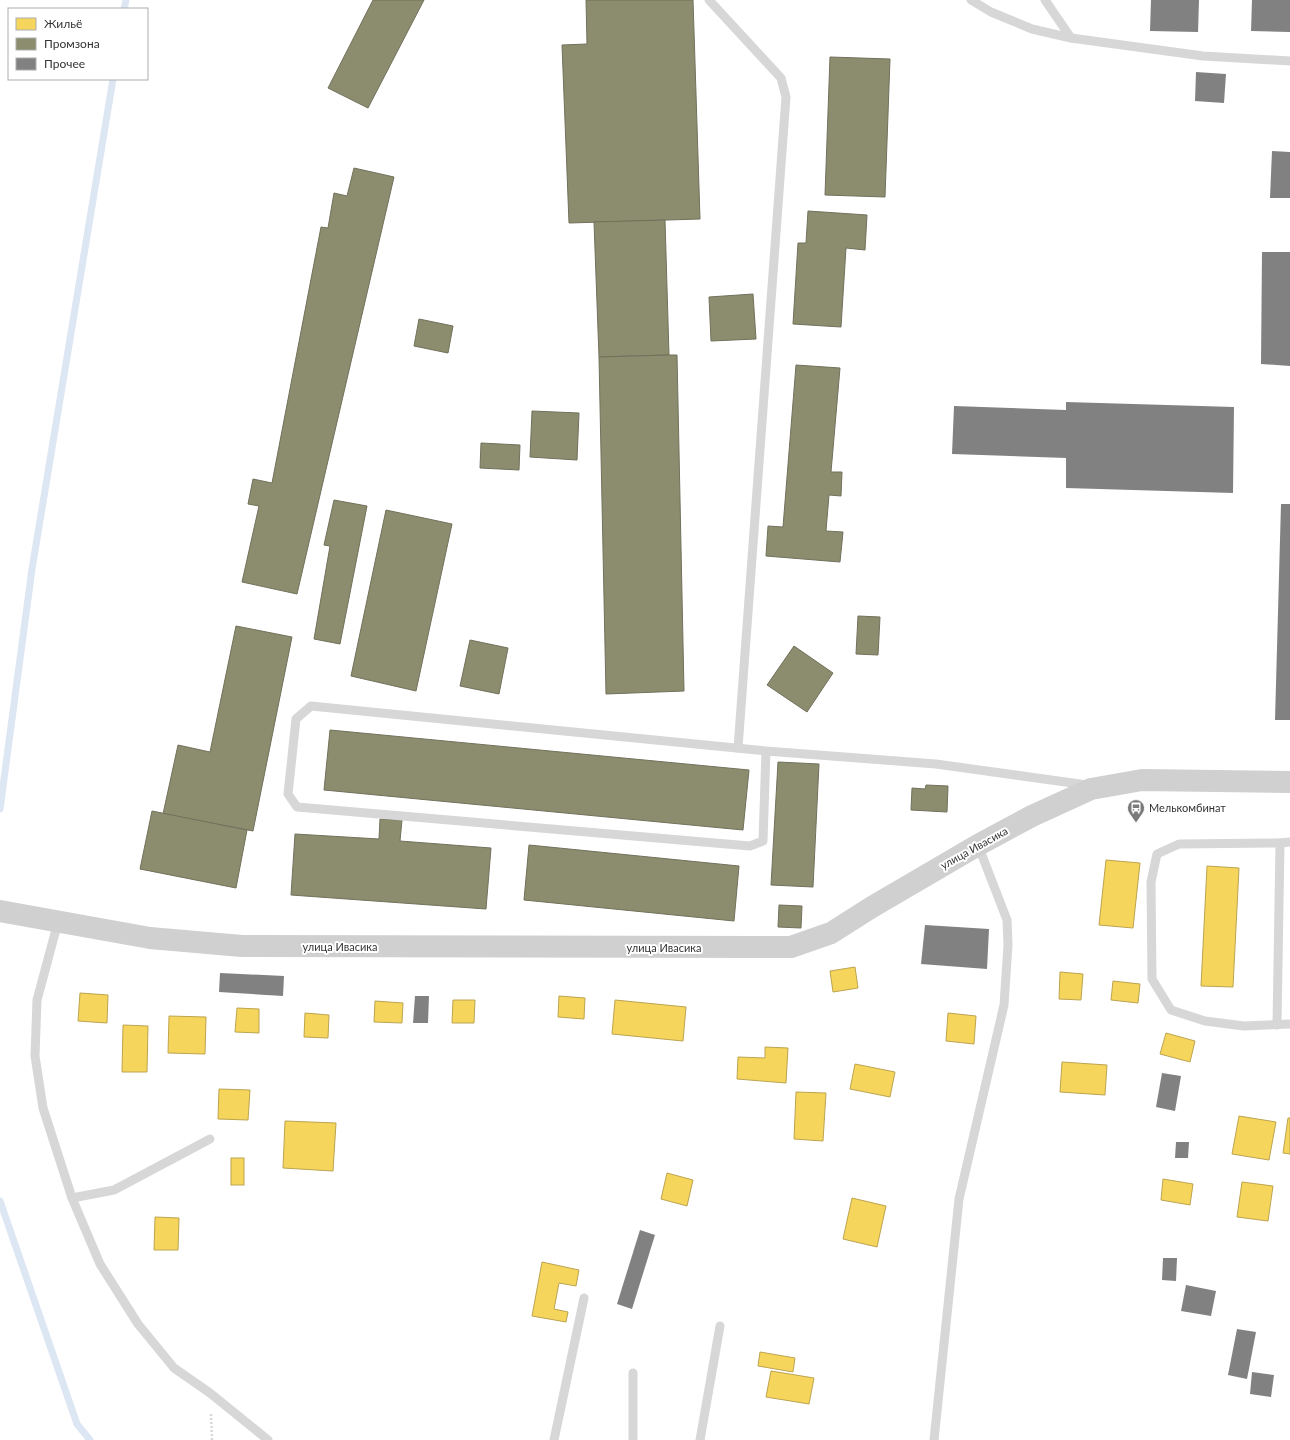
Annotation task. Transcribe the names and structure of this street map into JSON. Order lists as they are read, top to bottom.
{
  "streets": {
    "main road": ["улица Ивасика"]
  },
  "places": {
    "bus stop": ["Мелькомбинат"]
  },
  "legend": ["Жильё", "Промзона", "Прочее"]
}
